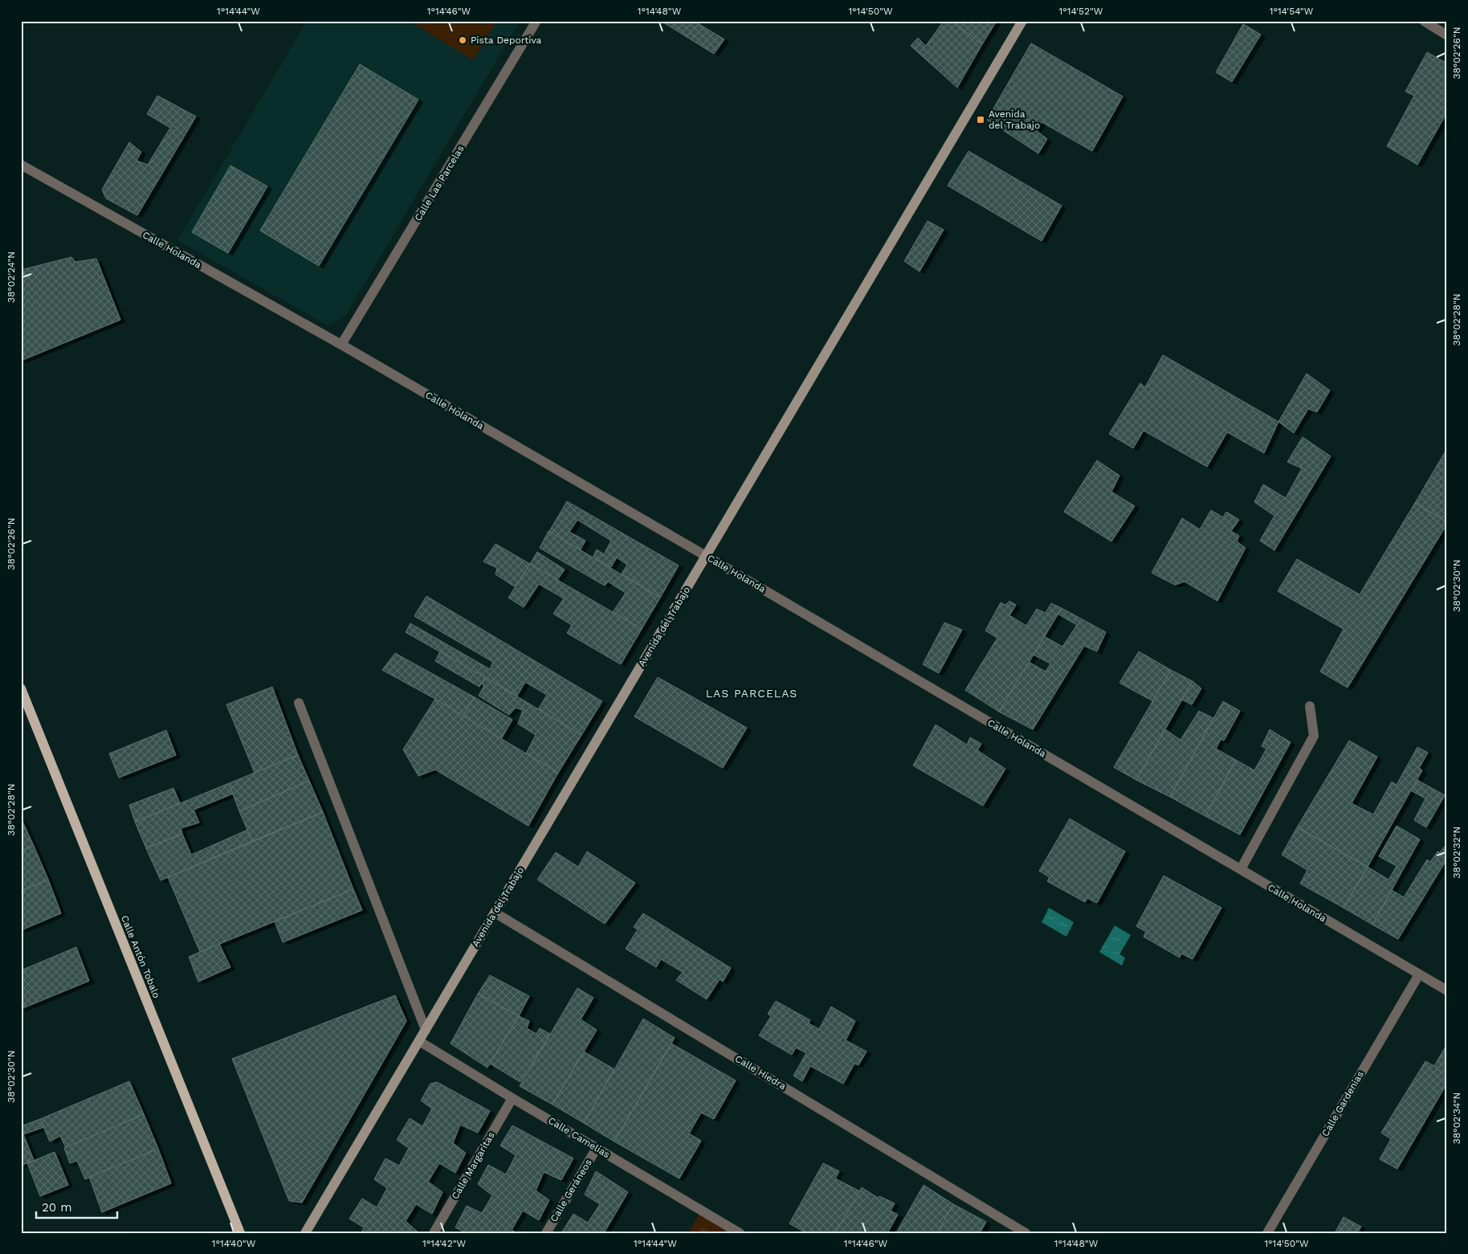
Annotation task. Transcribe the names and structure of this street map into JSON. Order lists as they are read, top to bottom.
{
  "streets": {
    "main road": ["Calle Antón Tobalo"],
    "street": [
      "Calle Las Parcelas",
      "Calle Holanda",
      "Avenida del Trabajo",
      "Calle Hiedra",
      "Calle Gardenias",
      "Calle Camelias",
      "Calle Margaritas",
      "Calle Geráneos"
    ]
  },
  "crossings": [
    ["Calle Las Parcelas", "Calle Holanda"],
    ["Calle Holanda", "Avenida del Trabajo"],
    ["Calle Holanda", "Calle Gardenias"],
    ["Avenida del Trabajo", "Calle Hiedra"],
    ["Avenida del Trabajo", "Calle Camelias"],
    ["Calle Camelias", "Calle Margaritas"],
    ["Calle Camelias", "Calle Geráneos"]
  ],
  "districts": ["LAS PARCELAS"],
  "places": {
    "other": ["Pista Deportiva"],
    "transit": ["Avenida del Trabajo"]
  },
  "scale_bar": "20 m",
  "coordinates": [
    "1°14'44\"W",
    "1°14'46\"W",
    "1°14'48\"W",
    "1°14'50\"W",
    "1°14'52\"W",
    "1°14'54\"W",
    "38°02'26\"N",
    "38°02'24\"N",
    "38°02'28\"N",
    "38°02'30\"N",
    "38°02'32\"N",
    "38°02'34\"N",
    "1°14'40\"W",
    "1°14'42\"W"
  ]
}
